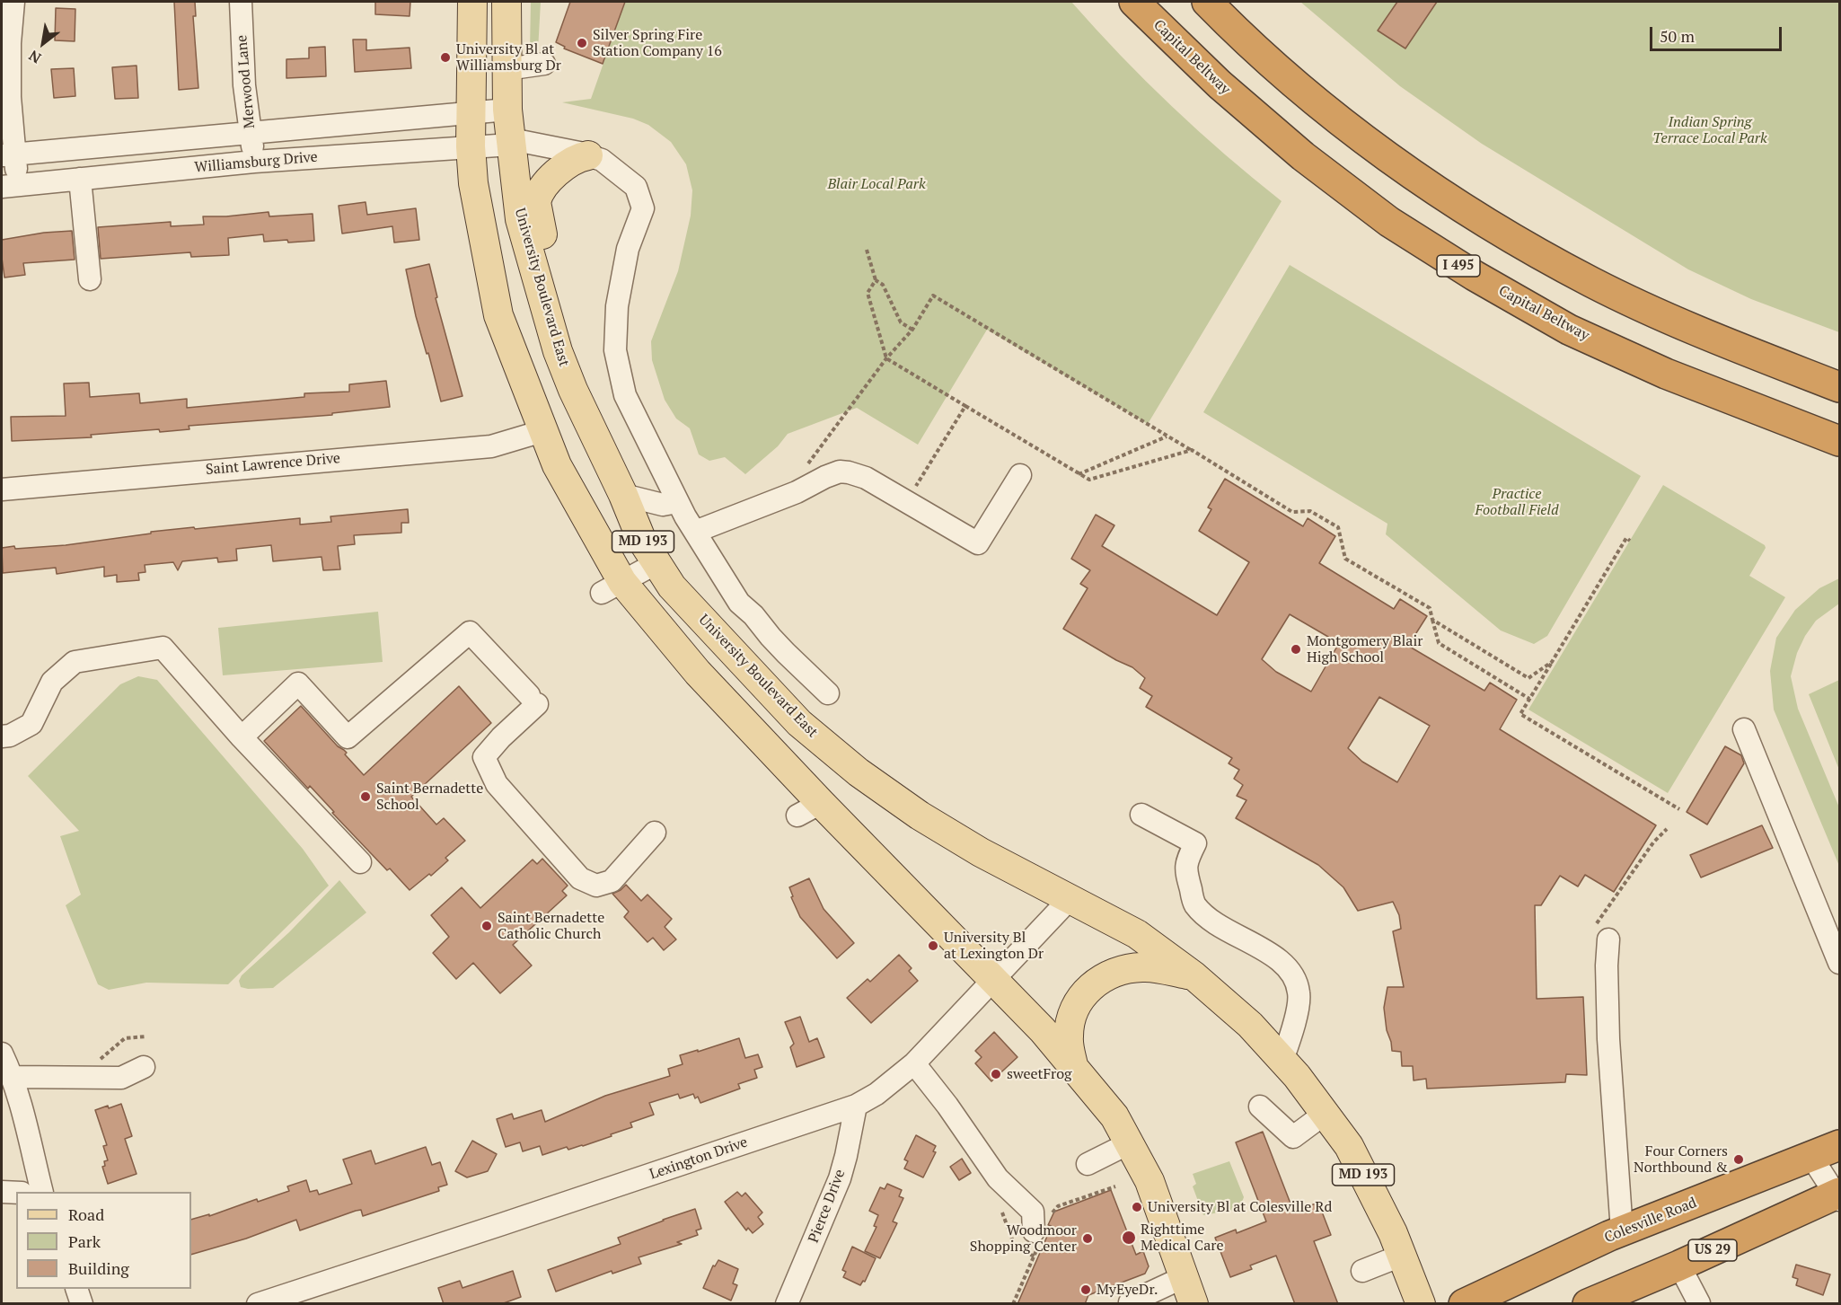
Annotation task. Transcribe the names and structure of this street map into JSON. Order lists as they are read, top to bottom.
{
  "streets": {
    "highway": [
      "Capital Beltway",
      "I 495",
      "Colesville Road",
      "US 29"
    ],
    "main road": ["University Boulevard East", "MD 193"],
    "street": [
      "Merwood Lane",
      "Williamsburg Drive",
      "Saint Lawrence Drive",
      "Lexington Drive",
      "Pierce Drive"
    ]
  },
  "crossings": [
    ["Merwood Lane", "Williamsburg Drive"],
    ["Williamsburg Drive", "University Boulevard East"],
    ["Williamsburg Drive", "MD 193"],
    ["University Boulevard East", "Lexington Drive"],
    ["Saint Lawrence Drive", "MD 193"],
    ["MD 193", "Lexington Drive"],
    ["Lexington Drive", "Pierce Drive"]
  ],
  "parks": ["Indian Spring Terrace Local Park", "Blair Local Park", "Practice Football Field"],
  "places": [
    "Silver Spring Fire Station Company 16",
    "University Bl at Williamsburg Dr",
    "Montgomery Blair High School",
    "Saint Bernadette School",
    "Saint Bernadette Catholic Church",
    "University Bl at Lexington Dr",
    "sweetFrog",
    "Four Corners Northbound &",
    "University Bl at Colesville Rd",
    "Righttime Medical Care",
    "Woodmoor Shopping Center",
    "MyEyeDr."
  ],
  "legend": ["Road", "Park", "Building"],
  "scale_bar": "50 m",
  "north": "bottom left"
}
